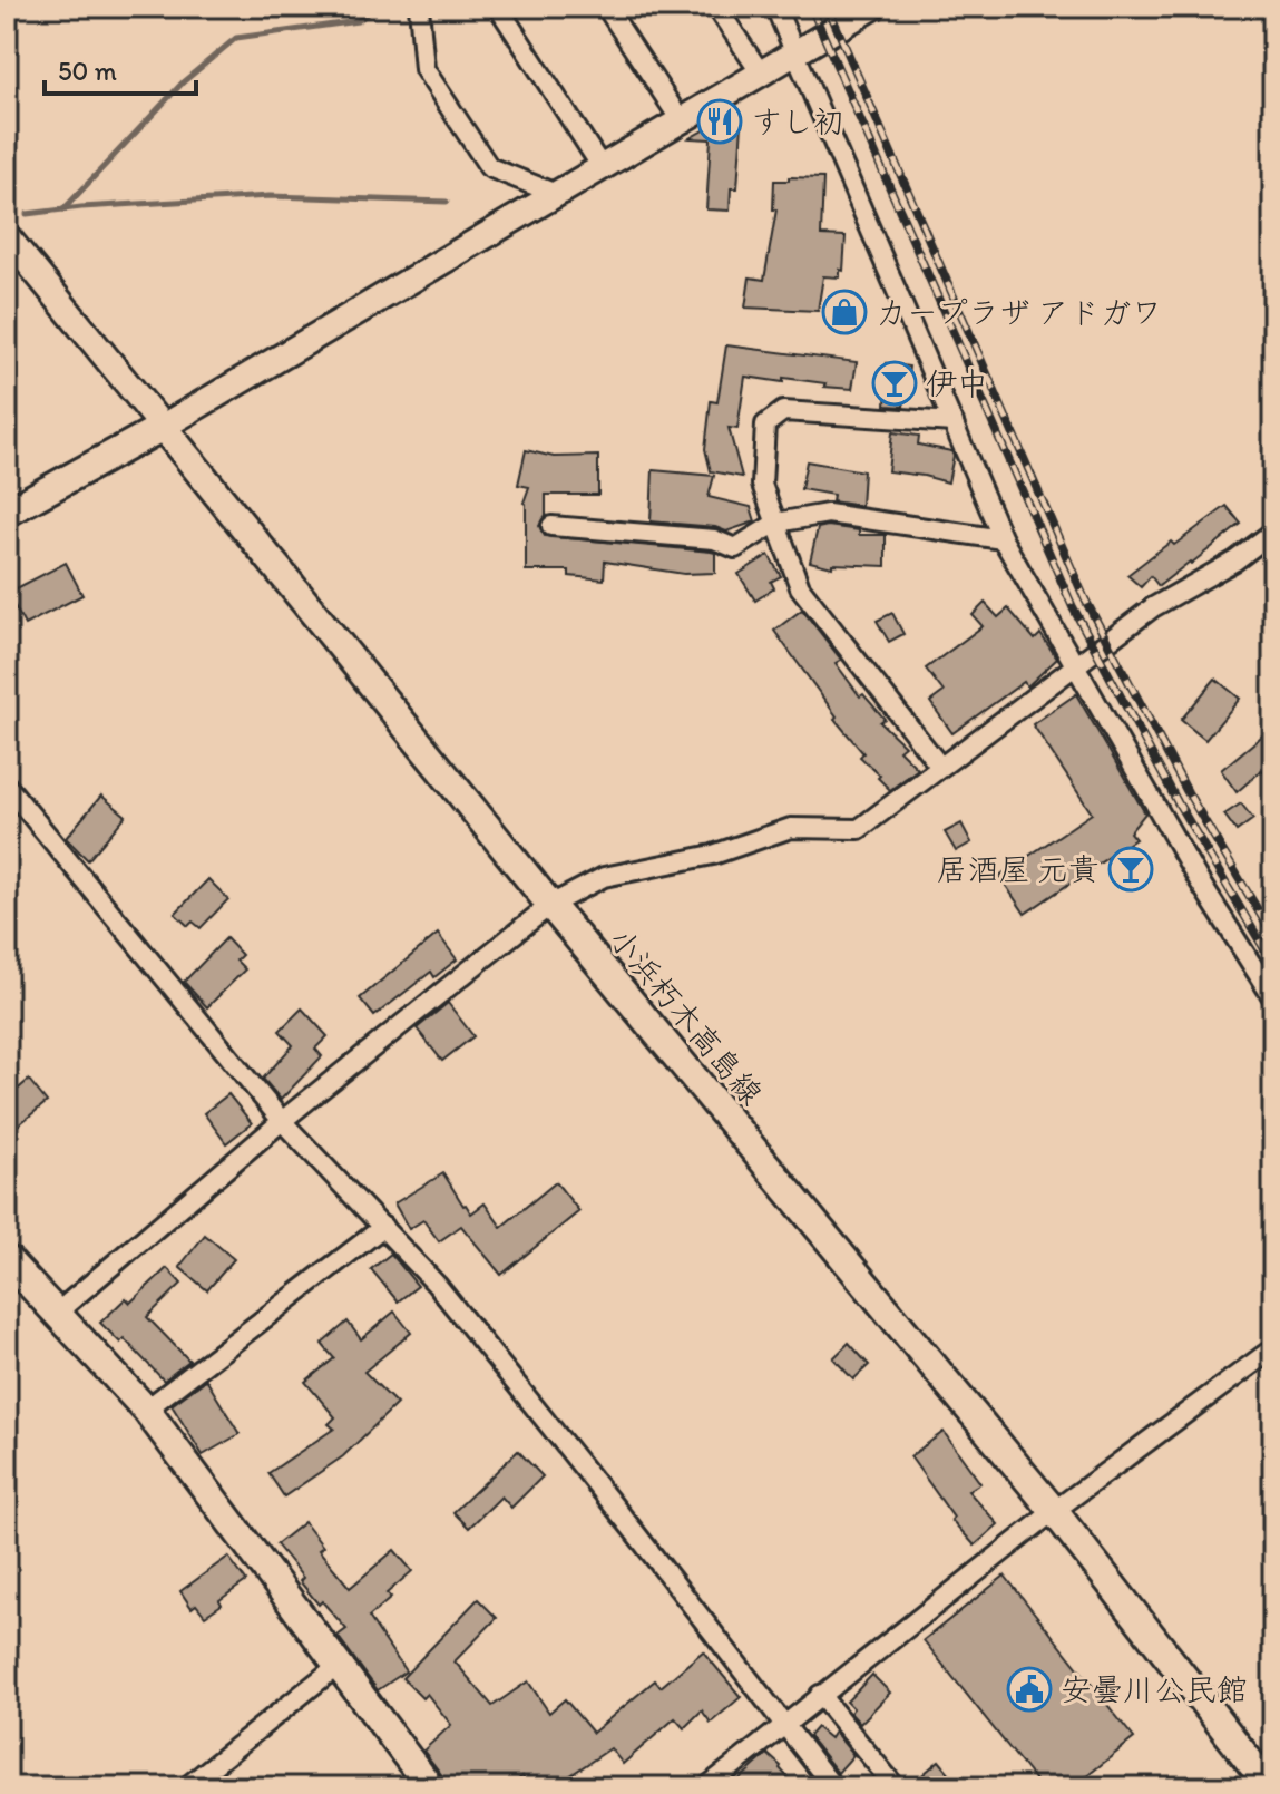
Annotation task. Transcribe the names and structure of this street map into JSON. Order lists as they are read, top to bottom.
{
  "streets": {
    "main road": ["小浜朽木高島線"]
  },
  "places": {
    "restaurant": ["すし初"],
    "shop": ["カープラザ アドガワ"],
    "bar": ["伊中", "居酒屋 元貴"],
    "public building": ["安曇川公民館"]
  },
  "scale_bar": "50 m"
}
